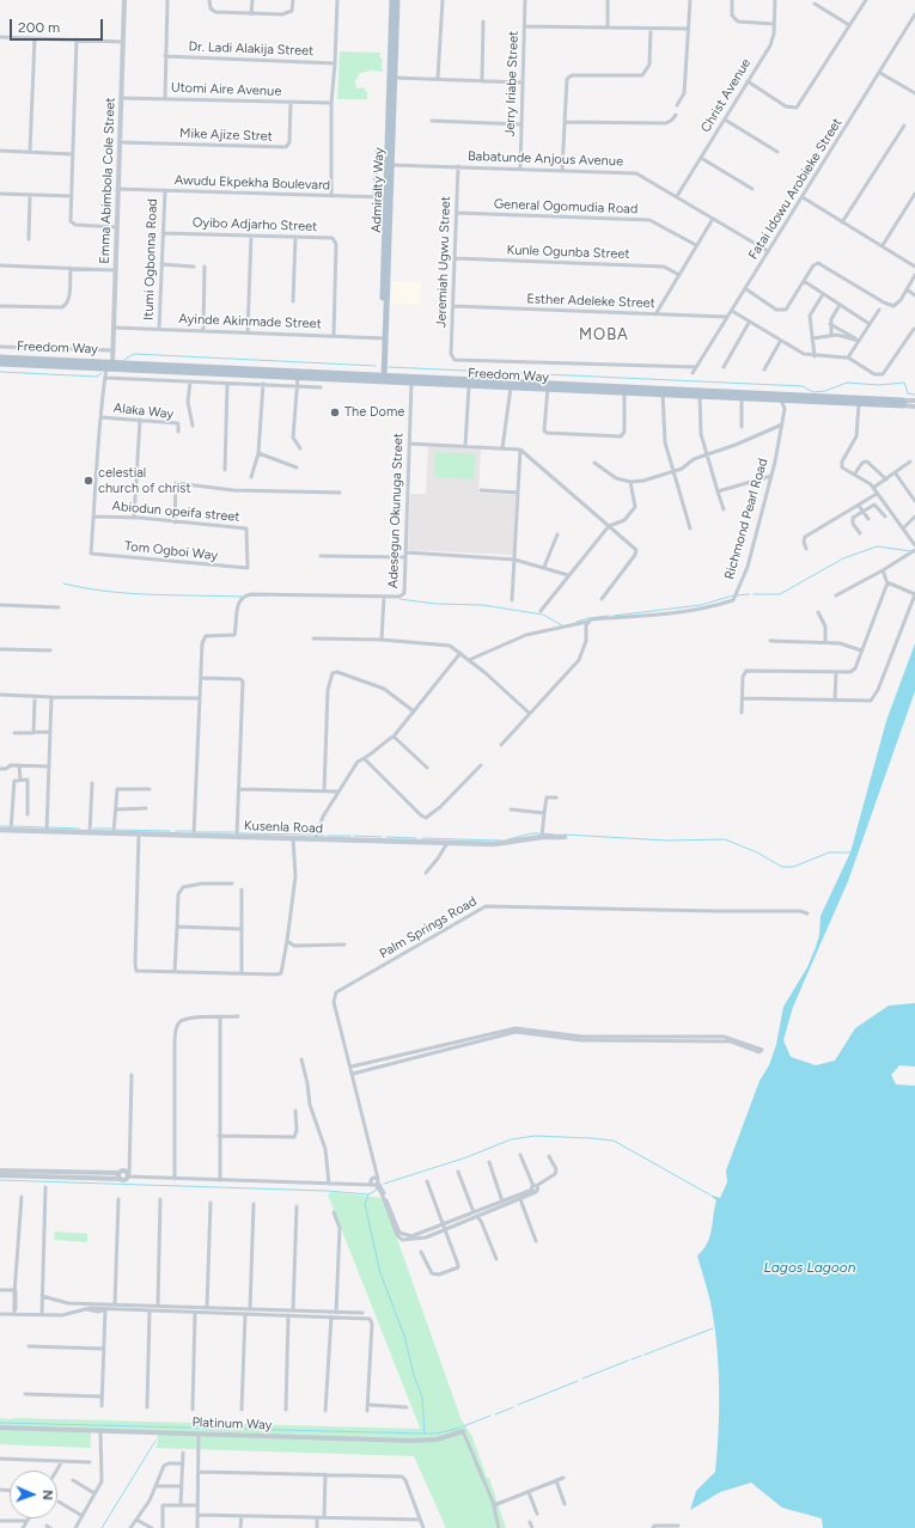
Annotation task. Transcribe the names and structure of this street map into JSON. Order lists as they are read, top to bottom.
{
  "streets": {
    "main road": ["Admiralty Way", "Freedom Way", "Kusenla Road"],
    "street": [
      "Dr. Ladi Alakija Street",
      "Jerry Iriabe Street",
      "Utomi Aire Avenue",
      "Christ Avenue",
      "Mike Ajize Stret",
      "Babatunde Anjous Avenue",
      "Emma Abimbola Cole Street",
      "Awudu Ekpekha Boulevard",
      "Fatai Idowu Arobieke Street",
      "General Ogomudia Road",
      "Oyibo Adjarho Street",
      "Kunle Ogunba Street",
      "Itumi Ogbonna Road",
      "Jeremiah Ugwu Street",
      "Esther Adeleke Street",
      "Ayinde Akinmade Street",
      "Alaka Way",
      "Adesegun Okunuga Street",
      "Abiodun opeifa street",
      "Richmond Pearl Road",
      "Tom Ogboi Way",
      "Palm Springs Road",
      "Platinum Way"
    ]
  },
  "crossings": [
    ["Jerry Iriabe Street", "Babatunde Anjous Avenue"],
    ["Utomi Aire Avenue", "Mike Ajize Stret"],
    ["Utomi Aire Avenue", "Emma Abimbola Cole Street"],
    ["Christ Avenue", "Babatunde Anjous Avenue"],
    ["Mike Ajize Stret", "Emma Abimbola Cole Street"],
    ["Babatunde Anjous Avenue", "Fatai Idowu Arobieke Street"],
    ["Babatunde Anjous Avenue", "Admiralty Way"],
    ["Babatunde Anjous Avenue", "Jeremiah Ugwu Street"],
    ["Emma Abimbola Cole Street", "Awudu Ekpekha Boulevard"],
    ["Emma Abimbola Cole Street", "Ayinde Akinmade Street"],
    ["Emma Abimbola Cole Street", "Freedom Way"],
    ["Awudu Ekpekha Boulevard", "Admiralty Way"],
    ["Awudu Ekpekha Boulevard", "Itumi Ogbonna Road"],
    ["Fatai Idowu Arobieke Street", "Jeremiah Ugwu Street"],
    ["Fatai Idowu Arobieke Street", "Esther Adeleke Street"],
    ["Admiralty Way", "Ayinde Akinmade Street"],
    ["Admiralty Way", "Freedom Way"],
    ["General Ogomudia Road", "Jeremiah Ugwu Street"],
    ["Oyibo Adjarho Street", "Itumi Ogbonna Road"],
    ["Oyibo Adjarho Street", "Ayinde Akinmade Street"],
    ["Kunle Ogunba Street", "Jeremiah Ugwu Street"],
    ["Itumi Ogbonna Road", "Ayinde Akinmade Street"],
    ["Jeremiah Ugwu Street", "Esther Adeleke Street"],
    ["Freedom Way", "Adesegun Okunuga Street"],
    ["Freedom Way", "Richmond Pearl Road"],
    ["Abiodun opeifa street", "Tom Ogboi Way"]
  ],
  "districts": ["MOBA"],
  "water": ["Lagos Lagoon"],
  "places": ["The Dome", "celestial church of christ"],
  "scale_bar": "200 m",
  "north": "right"
}
